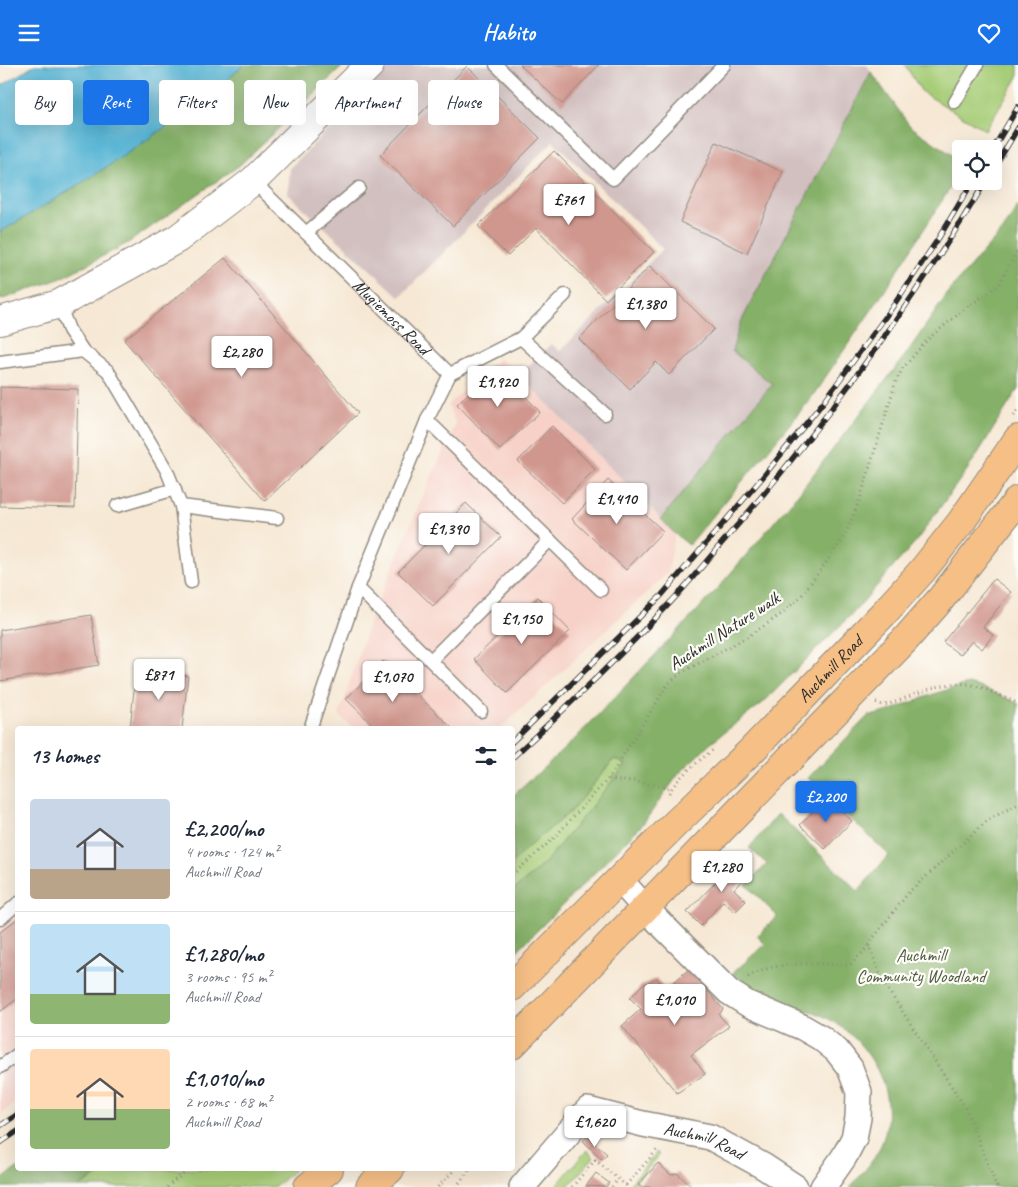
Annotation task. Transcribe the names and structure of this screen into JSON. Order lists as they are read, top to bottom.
{
  "streets": {
    "main road": ["Auchmill Road"],
    "lane": ["Mugiemoss Road"],
    "path": ["Auchmill Nature walk"]
  },
  "parks": ["Auchmill Community Woodland"],
  "page": {
    "header": "Habito",
    "chip": [
      "Buy",
      "Rent",
      "Filters",
      "New",
      "Apartment",
      "House"
    ],
    "price": [
      "£761",
      "£1,380",
      "£2,280",
      "£1,920",
      "£1,410",
      "£1,390",
      "£1,150",
      "£871",
      "£1,070",
      "£2,200",
      "£1,280",
      "£1,010",
      "£1,620"
    ],
    "heading": "13 homes",
    "list": [
      {
        "name": "£2,200/mo",
        "note": "4 rooms · 124 m² · Auchmill Road"
      },
      {
        "name": "£1,280/mo",
        "note": "3 rooms · 95 m² · Auchmill Road"
      },
      {
        "name": "£1,010/mo",
        "note": "2 rooms · 68 m² · Auchmill Road"
      }
    ]
  }
}
